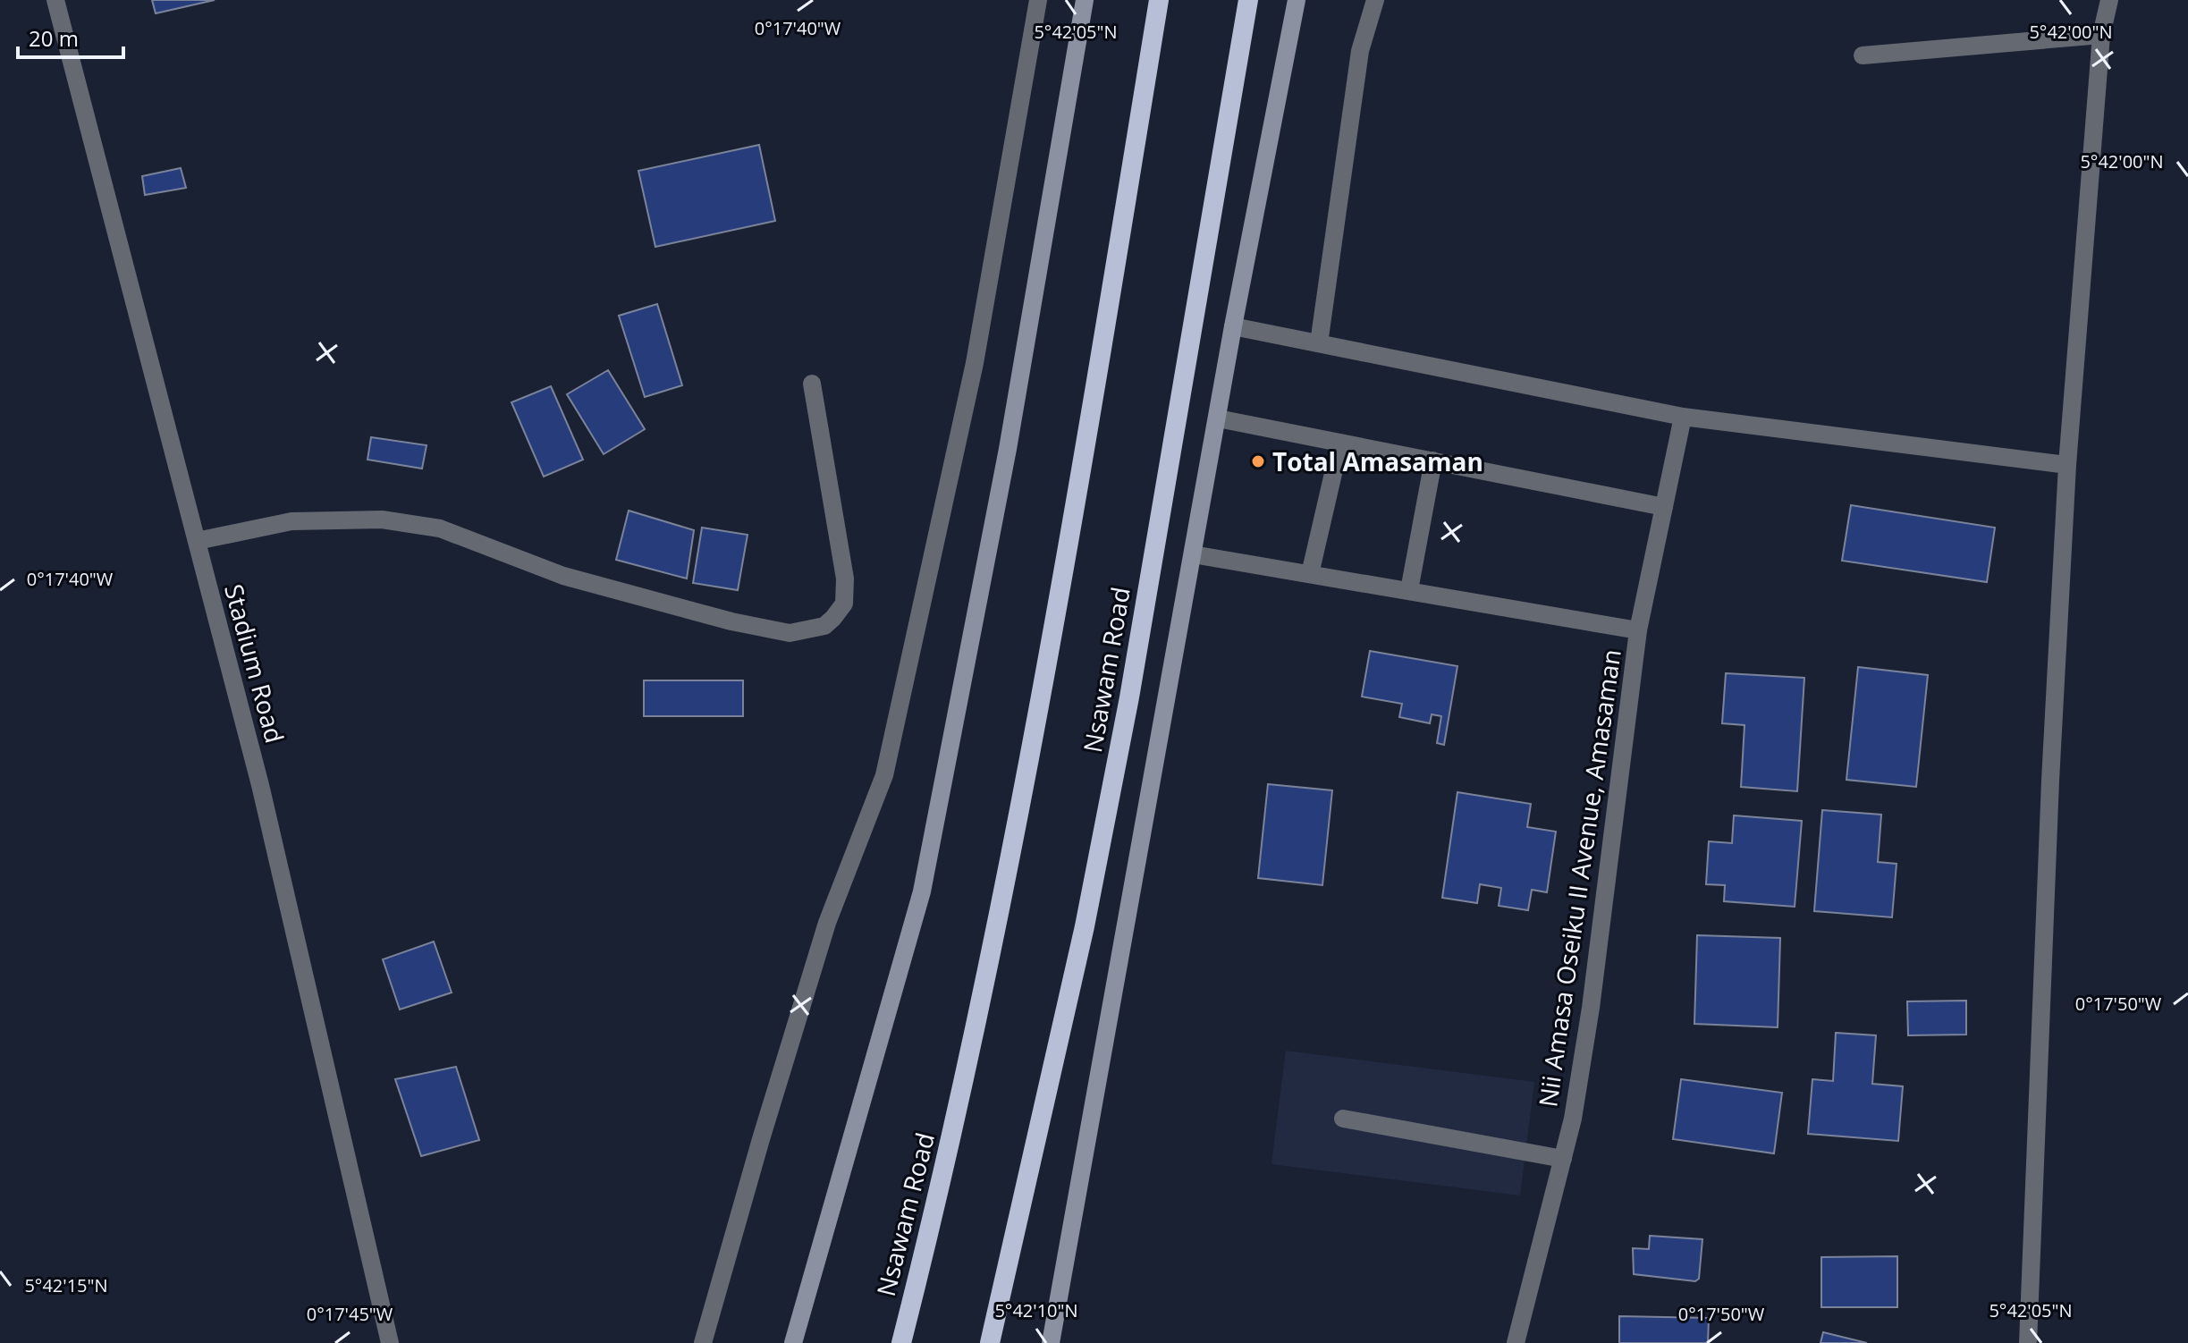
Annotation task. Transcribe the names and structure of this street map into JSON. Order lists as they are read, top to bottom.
{
  "streets": {
    "highway": ["Nsawam Road"],
    "street": ["Stadium Road", "Nii Amasa Oseiku II Avenue, Amasaman"]
  },
  "places": ["Total Amasaman"],
  "scale_bar": "20 m",
  "coordinates": [
    "0°17'40\"W",
    "5°42'05\"N",
    "5°42'00\"N",
    "0°17'50\"W",
    "5°42'15\"N",
    "5°42'10\"N",
    "0°17'45\"W"
  ]
}
